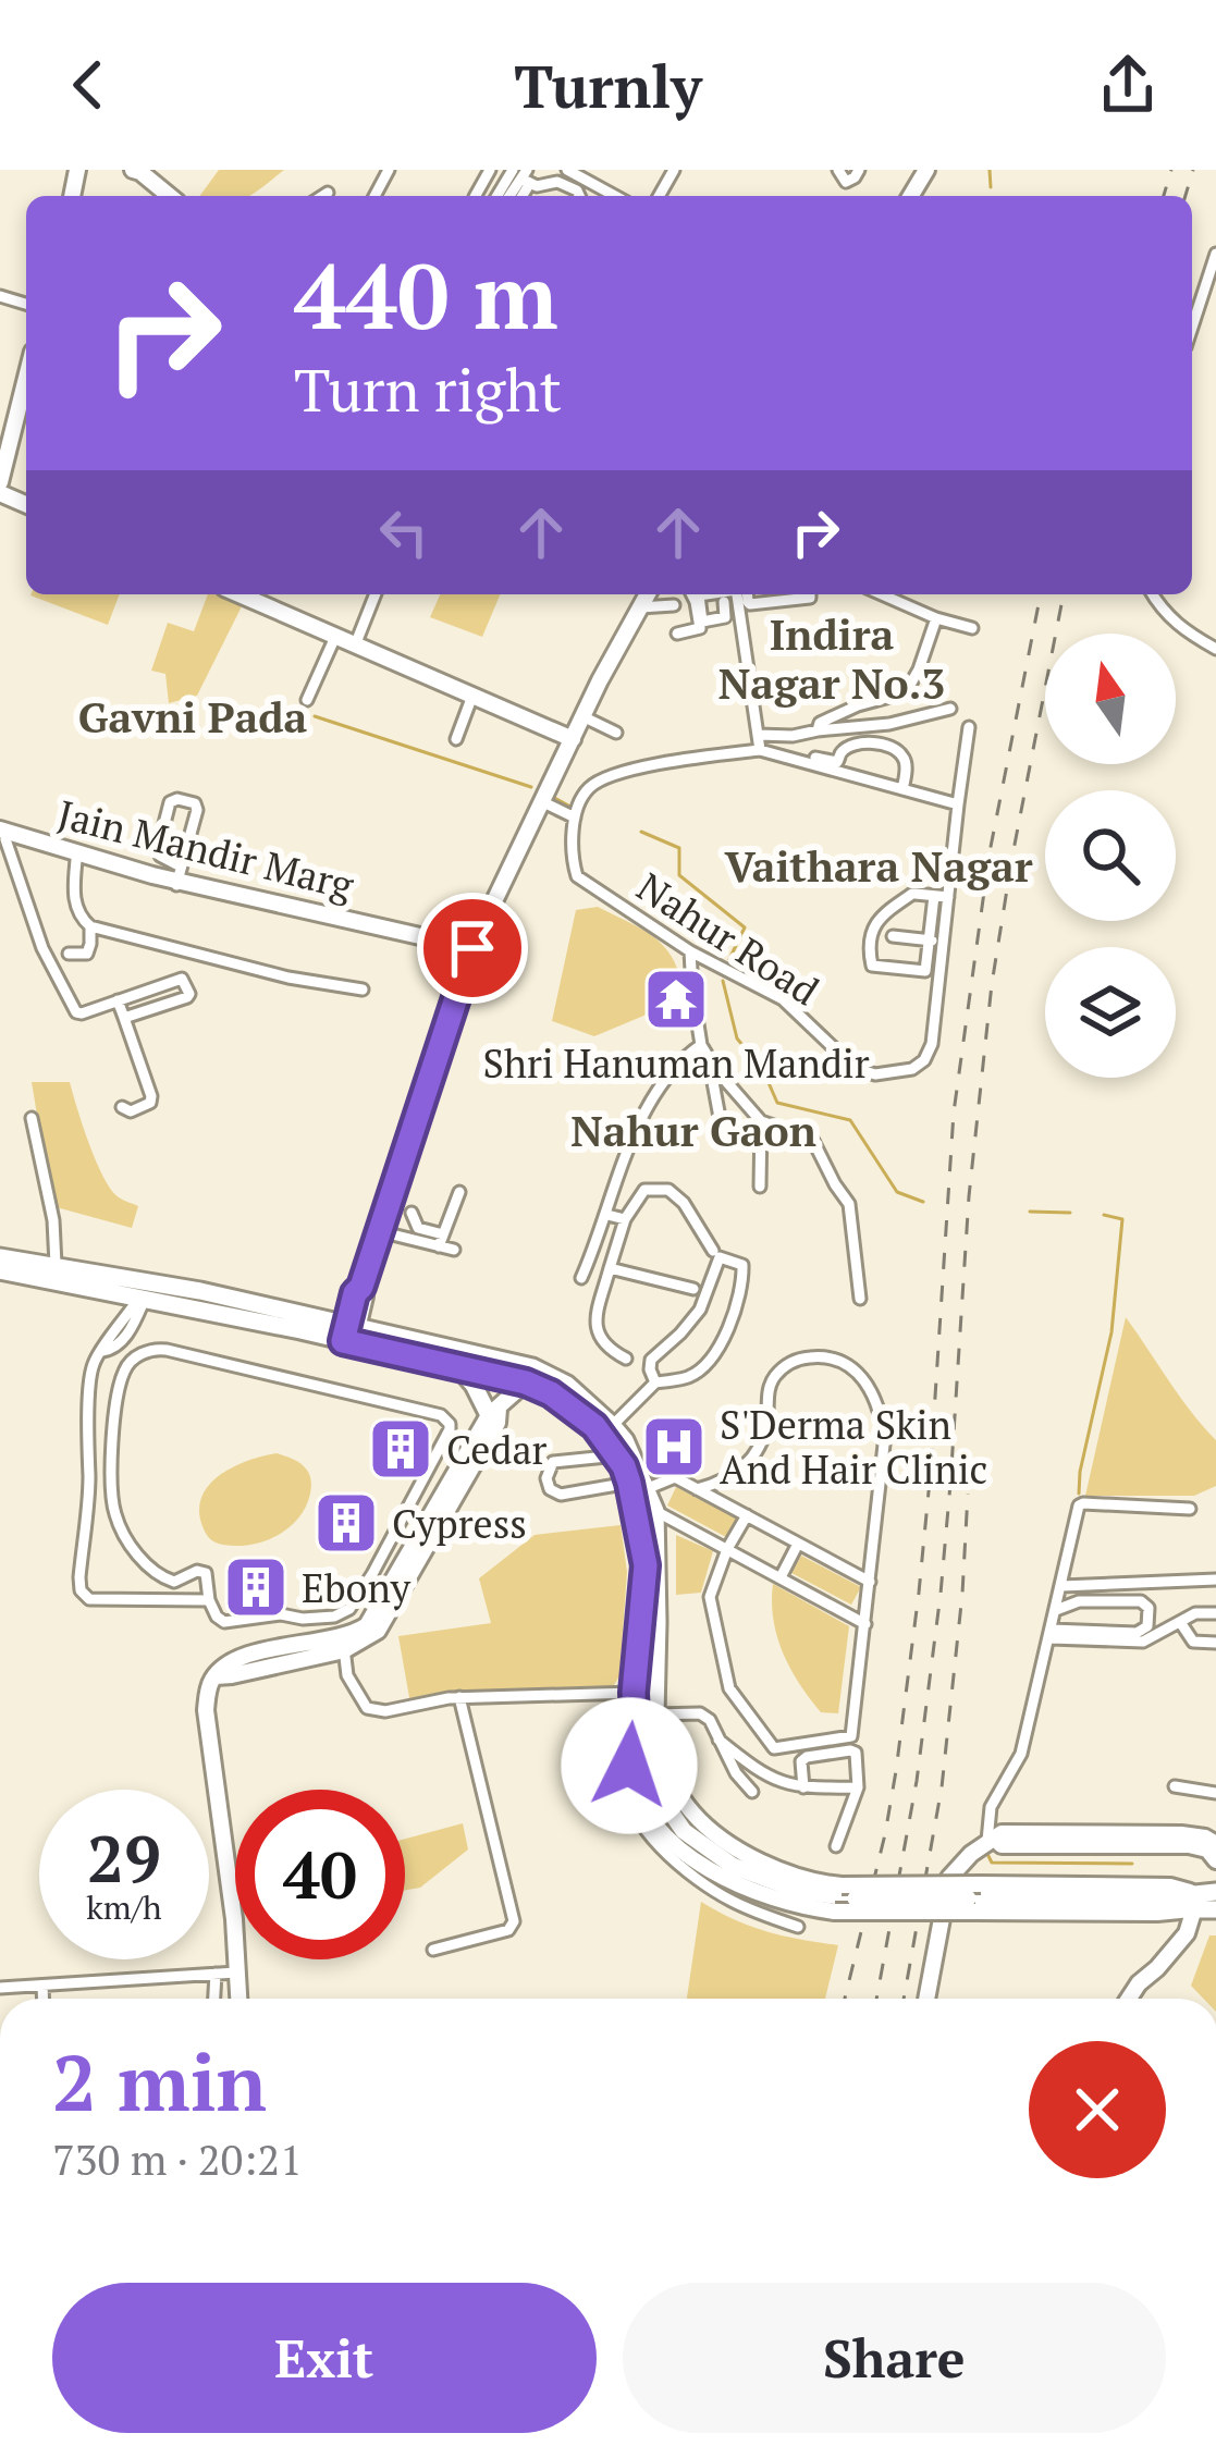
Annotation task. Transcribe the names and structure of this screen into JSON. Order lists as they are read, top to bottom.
{
  "streets": {
    "street": ["Jain Mandir Marg", "Nahur Road"]
  },
  "districts": [
    "Indira Nagar No.3",
    "Gavni Pada",
    "Vaithara Nagar",
    "Nahur Gaon"
  ],
  "places": {
    "temple": ["Shri Hanuman Mandir"],
    "hospital": ["S'Derma Skin And Hair Clinic"],
    "building": ["Cedar", "Cypress", "Ebony"]
  },
  "north": "top",
  "page": {
    "header": "Turnly",
    "turn": ["440 m", "Turn right"],
    "speed": "29 km/h",
    "limit": "40",
    "heading": ["2 min", "730 m · 20:21"],
    "buttons": ["Exit", "Share"]
  }
}
